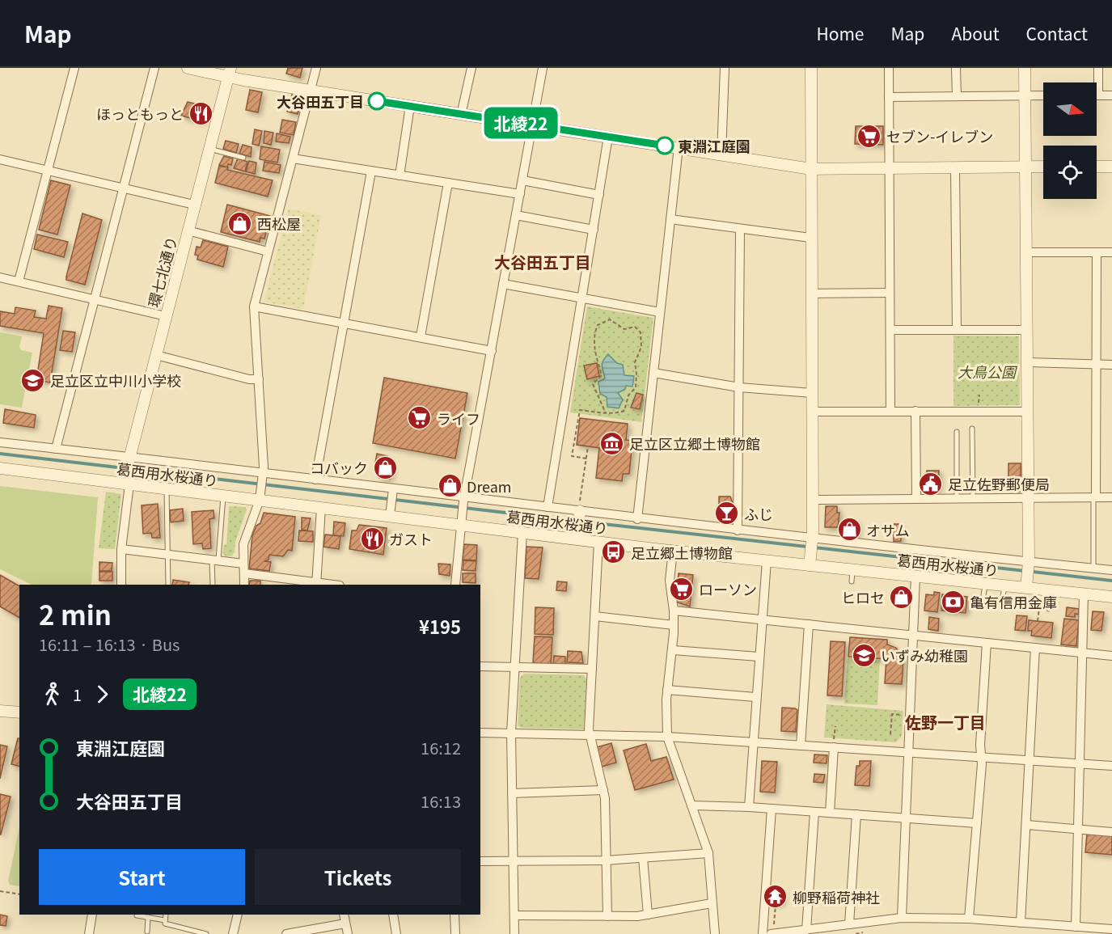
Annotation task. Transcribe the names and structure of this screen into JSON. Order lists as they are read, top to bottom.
{
  "streets": {
    "street": ["環七北通り", "葛西用水桜通り"]
  },
  "crossings": [
    ["環七北通り", "葛西用水桜通り"]
  ],
  "districts": ["大谷田五丁目", "佐野一丁目"],
  "parks": ["大鳥公園"],
  "places": {
    "other": ["大谷田五丁目", "東淵江庭園"],
    "restaurant": ["ほっともっと", "ガスト"],
    "supermarket": ["セブン-イレブン", "ライフ", "ローソン"],
    "shop": [
      "西松屋",
      "コバック",
      "Dream",
      "オサム",
      "ヒロセ"
    ],
    "school or university": ["足立区立中川小学校", "いずみ幼稚園"],
    "museum": ["足立区立郷土博物館"],
    "public building": ["足立佐野郵便局"],
    "bar": ["ふじ"],
    "bus stop": ["足立郷土博物館"],
    "bank": ["亀有信用金庫"],
    "temple": ["柳野稲荷神社"]
  },
  "lines": ["bus line 北綾22"],
  "north": "right",
  "page": {
    "header": "Map",
    "nav": [
      "Home",
      "Map",
      "About",
      "Contact"
    ],
    "on_map": "北綾22",
    "heading": ["2 min", "16:11 – 16:13 · Bus", "¥195"],
    "legs": ["1", "北綾22"],
    "list": [
      {
        "name": "東淵江庭園",
        "value": "16:12"
      },
      {
        "name": "大谷田五丁目",
        "value": "16:13"
      }
    ],
    "buttons": ["Start", "Tickets"]
  }
}
